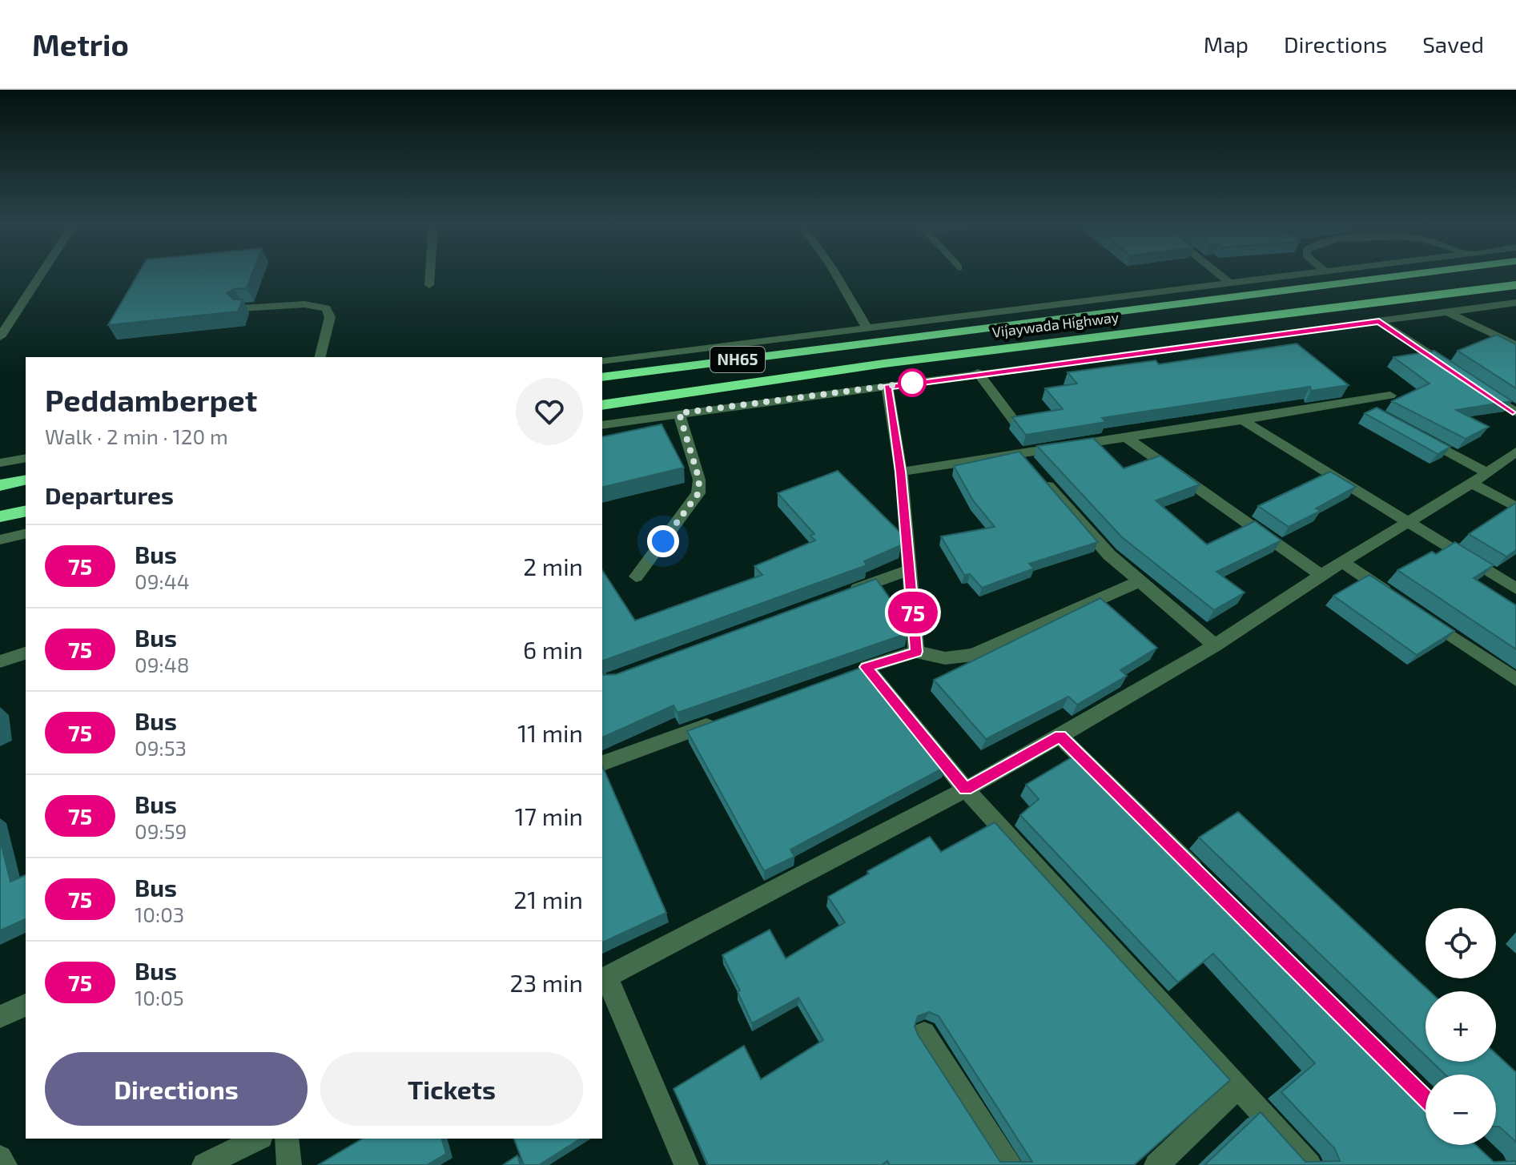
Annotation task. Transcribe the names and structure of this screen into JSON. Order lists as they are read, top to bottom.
{
  "streets": {
    "highway": ["Vijaywada Highway", "NH65"]
  },
  "lines": ["bus line 75"],
  "page": {
    "header": "Metrio",
    "nav": ["Map", "Directions", "Saved"],
    "on_map": "75",
    "heading": [
      ["Peddamberpet", "Walk · 2 min · 120 m"],
      "Departures"
    ],
    "list": [
      {
        "mark": "75",
        "name": "Bus",
        "note": "09:44",
        "value": "2 min"
      },
      {
        "mark": "75",
        "name": "Bus",
        "note": "09:48",
        "value": "6 min"
      },
      {
        "mark": "75",
        "name": "Bus",
        "note": "09:53",
        "value": "11 min"
      },
      {
        "mark": "75",
        "name": "Bus",
        "note": "09:59",
        "value": "17 min"
      },
      {
        "mark": "75",
        "name": "Bus",
        "note": "10:03",
        "value": "21 min"
      },
      {
        "mark": "75",
        "name": "Bus",
        "note": "10:05",
        "value": "23 min"
      }
    ],
    "map_buttons": ["+", "−"],
    "buttons": ["Directions", "Tickets"]
  }
}
